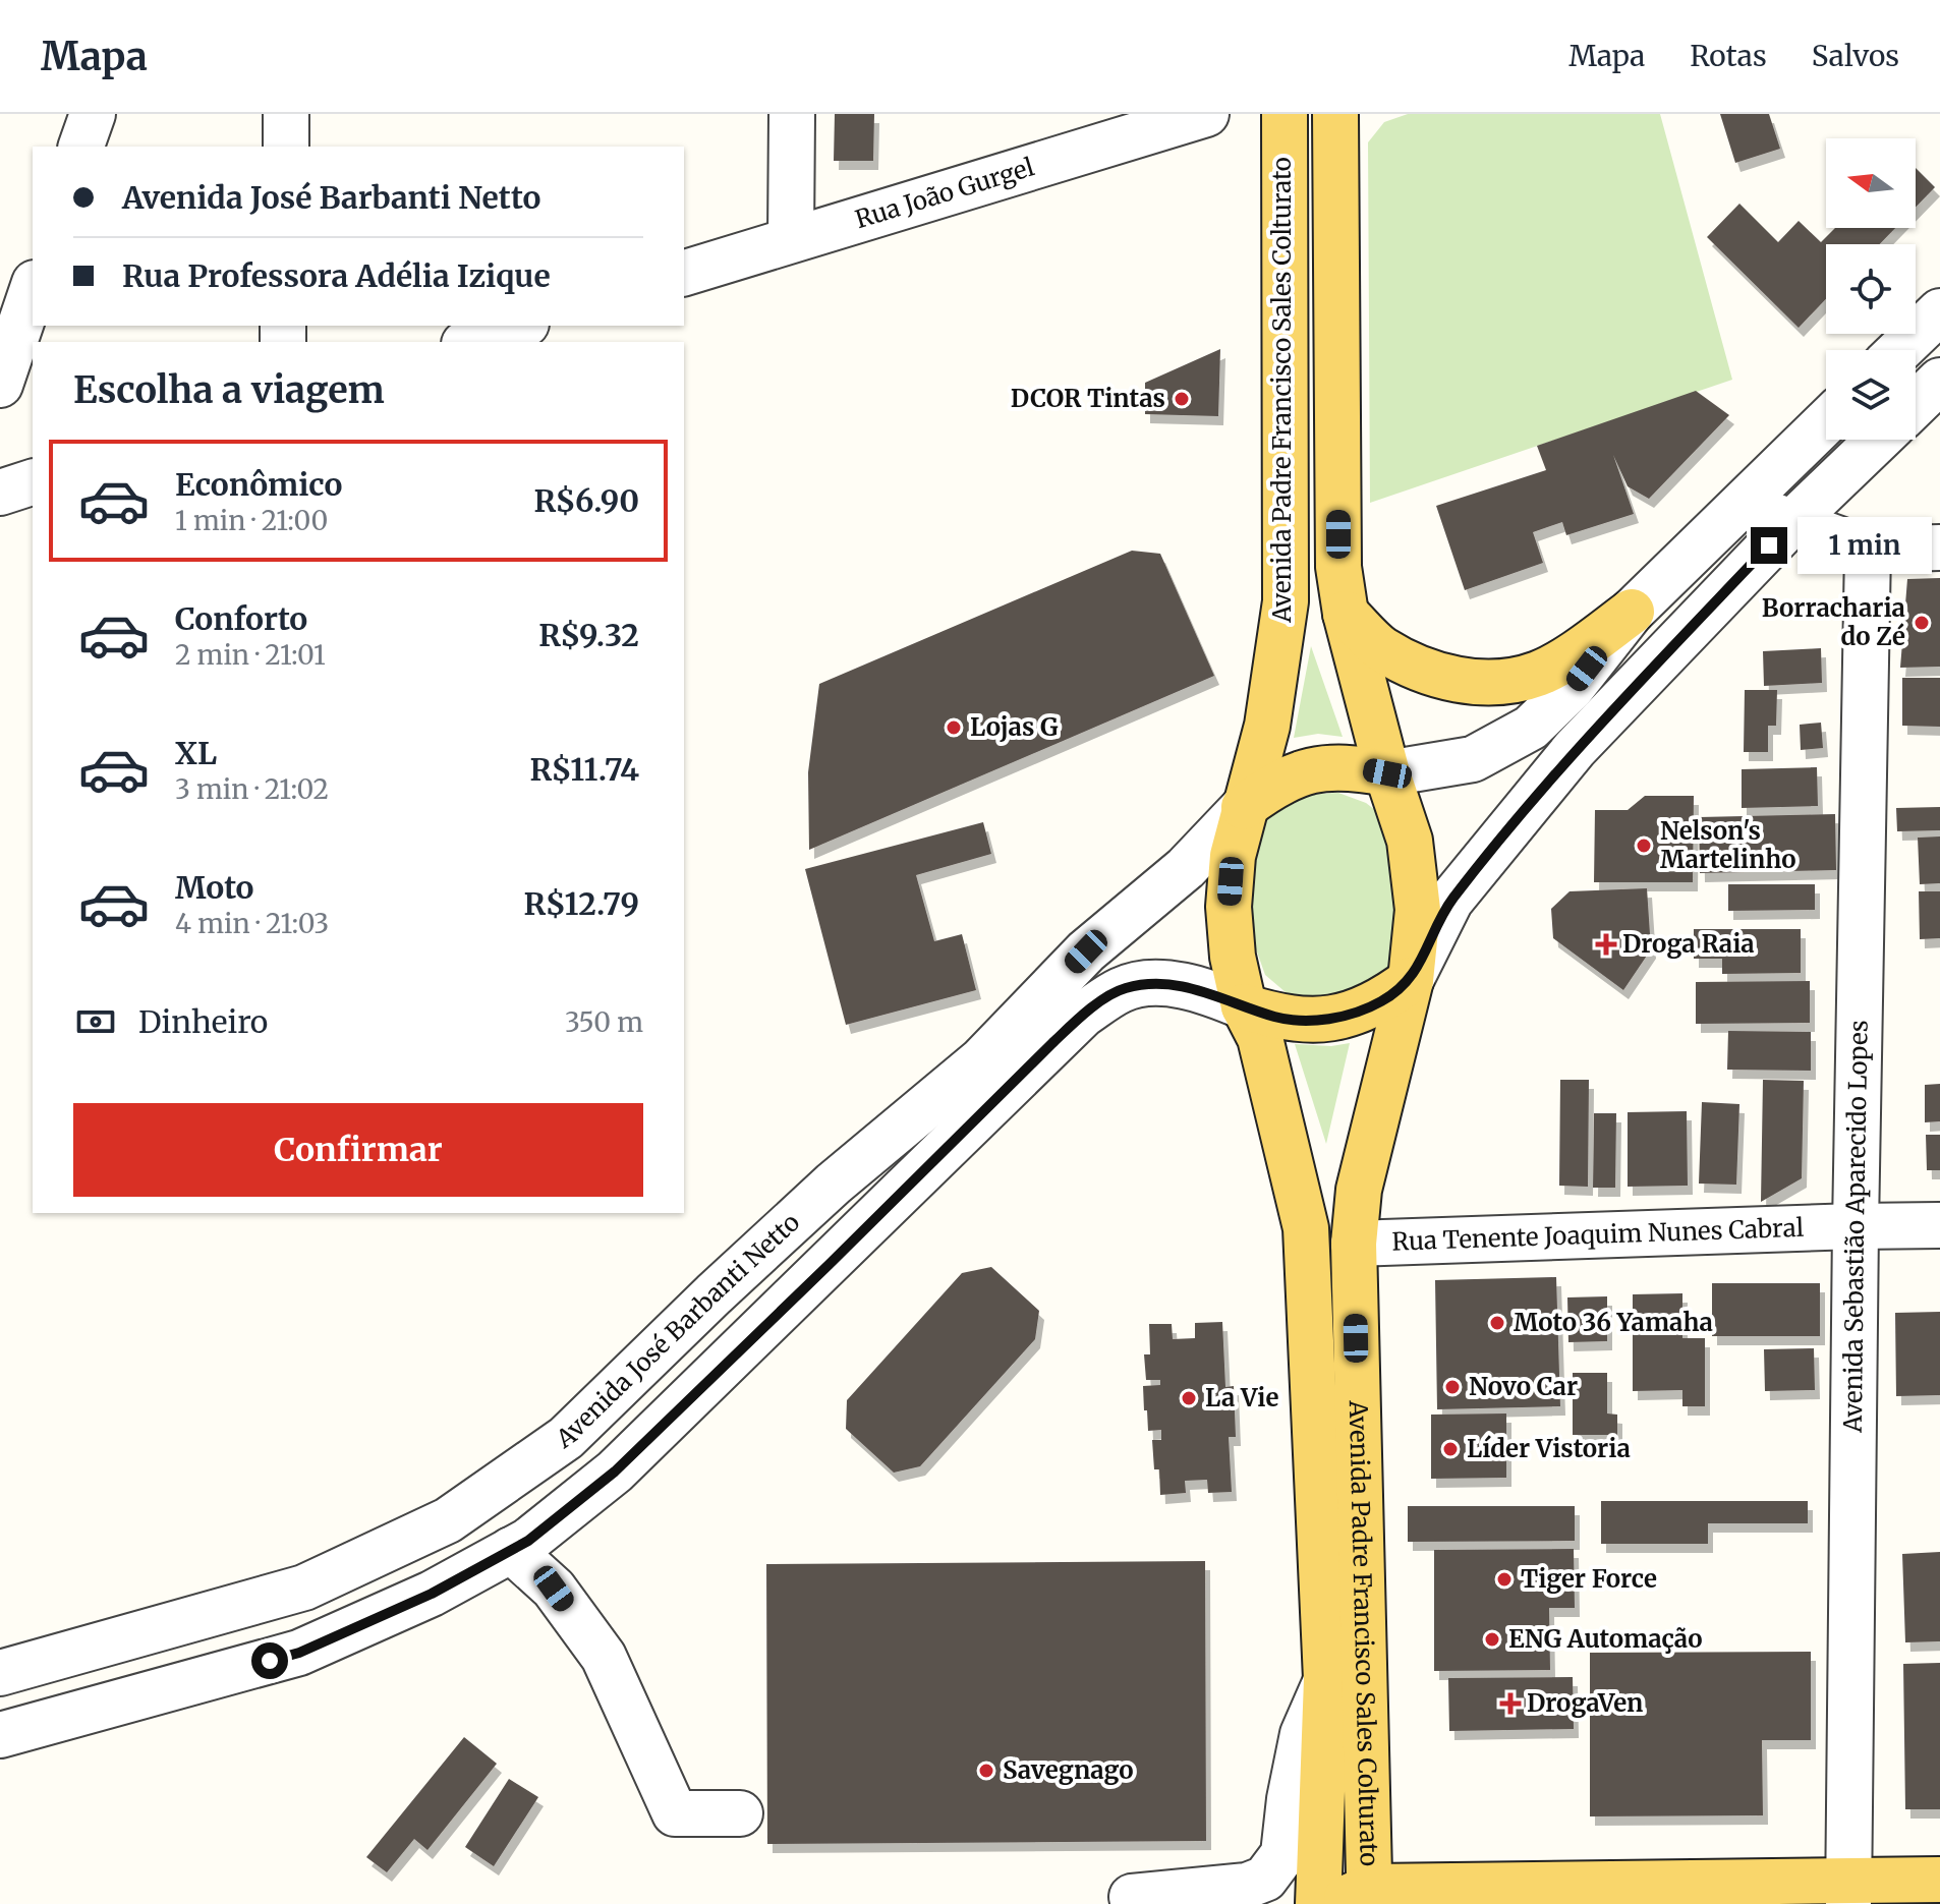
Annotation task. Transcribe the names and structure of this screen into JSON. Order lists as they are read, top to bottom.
{
  "streets": {
    "main road": ["Avenida Padre Francisco Sales Colturato"],
    "street": [
      "Rua João Gurgel",
      "Avenida Sebastião Aparecido Lopes",
      "Rua Tenente Joaquim Nunes Cabral",
      "Avenida José Barbanti Netto"
    ]
  },
  "crossings": [
    ["Avenida Padre Francisco Sales Colturato", "Rua Tenente Joaquim Nunes Cabral"],
    ["Avenida Padre Francisco Sales Colturato", "Avenida José Barbanti Netto"],
    ["Avenida Sebastião Aparecido Lopes", "Rua Tenente Joaquim Nunes Cabral"]
  ],
  "places": {
    "other": [
      "DCOR Tintas",
      "Borracharia do Zé",
      "Lojas G",
      "Nelson's Martelinho",
      "Moto 36 Yamaha",
      "Novo Car",
      "La Vie",
      "Líder Vistoria",
      "Tiger Force",
      "ENG Automação",
      "Savegnago"
    ],
    "health": ["Droga Raia", "DrogaVen"]
  },
  "north": "left",
  "page": {
    "header": "Mapa",
    "nav": ["Mapa", "Rotas", "Salvos"],
    "banner": ["Avenida José Barbanti Netto", "Rua Professora Adélia Izique"],
    "heading": "Escolha a viagem",
    "list": [
      {
        "name": "Econômico",
        "note": "1 min · 21:00",
        "value": "R$6.90"
      },
      {
        "name": "Conforto",
        "note": "2 min · 21:01",
        "value": "R$9.32"
      },
      {
        "name": "XL",
        "note": "3 min · 21:02",
        "value": "R$11.74"
      },
      {
        "name": "Moto",
        "note": "4 min · 21:03",
        "value": "R$12.79"
      }
    ],
    "bubble": "1 min",
    "pay": ["Dinheiro", "350 m"],
    "buttons": "Confirmar"
  }
}
